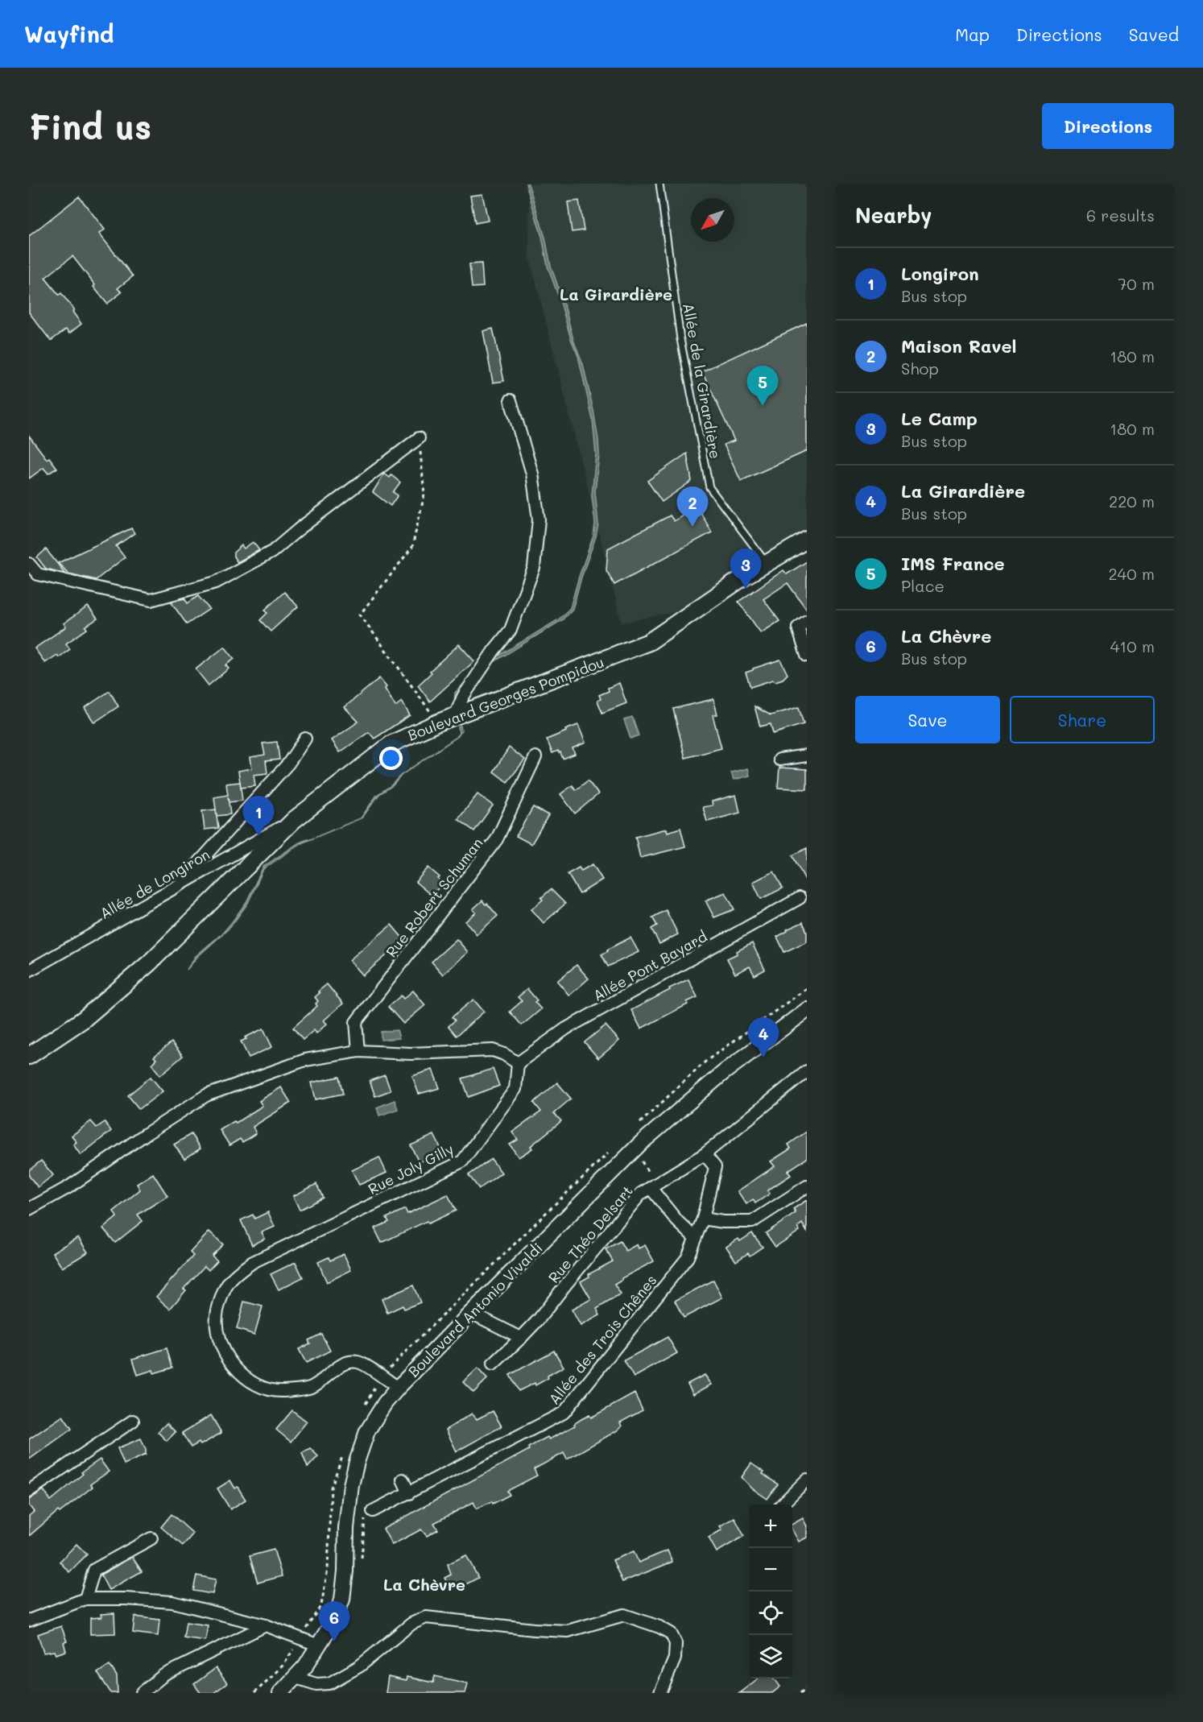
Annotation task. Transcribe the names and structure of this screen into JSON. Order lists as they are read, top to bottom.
{
  "streets": {
    "main road": ["Boulevard Georges Pompidou"],
    "street": [
      "Allée de Longiron",
      "Rue Robert Schuman",
      "Allée Pont Bayard",
      "Rue Joly Gilly",
      "Rue Théo Delsart",
      "Boulevard Antonio Vivaldi",
      "Allée des Trois Chênes"
    ],
    "lane": ["Allée de la Girardière"]
  },
  "crossings": [
    ["Allée de la Girardière", "Boulevard Georges Pompidou"],
    ["Boulevard Georges Pompidou", "Allée de Longiron"],
    ["Allée Pont Bayard", "Rue Joly Gilly"],
    ["Rue Joly Gilly", "Boulevard Antonio Vivaldi"],
    ["Rue Théo Delsart", "Allée des Trois Chênes"]
  ],
  "districts": ["La Girardière", "La Chèvre"],
  "north": "bottom left",
  "page": {
    "header": "Wayfind",
    "nav": ["Map", "Directions", "Saved"],
    "buttons": [
      "Directions",
      ["Save", "Share"]
    ],
    "title": "Find us",
    "heading": ["Nearby", "6 results"],
    "list": [
      {
        "mark": "1",
        "name": "Longiron",
        "note": "Bus stop",
        "value": "70 m"
      },
      {
        "mark": "2",
        "name": "Maison Ravel",
        "note": "Shop",
        "value": "180 m"
      },
      {
        "mark": "3",
        "name": "Le Camp",
        "note": "Bus stop",
        "value": "180 m"
      },
      {
        "mark": "4",
        "name": "La Girardière",
        "note": "Bus stop",
        "value": "220 m"
      },
      {
        "mark": "5",
        "name": "IMS France",
        "note": "Place",
        "value": "240 m"
      },
      {
        "mark": "6",
        "name": "La Chèvre",
        "note": "Bus stop",
        "value": "410 m"
      }
    ],
    "pins": [
      "5",
      "2",
      "3",
      "1",
      "4",
      "6"
    ],
    "map_buttons": ["+", "−"]
  }
}
